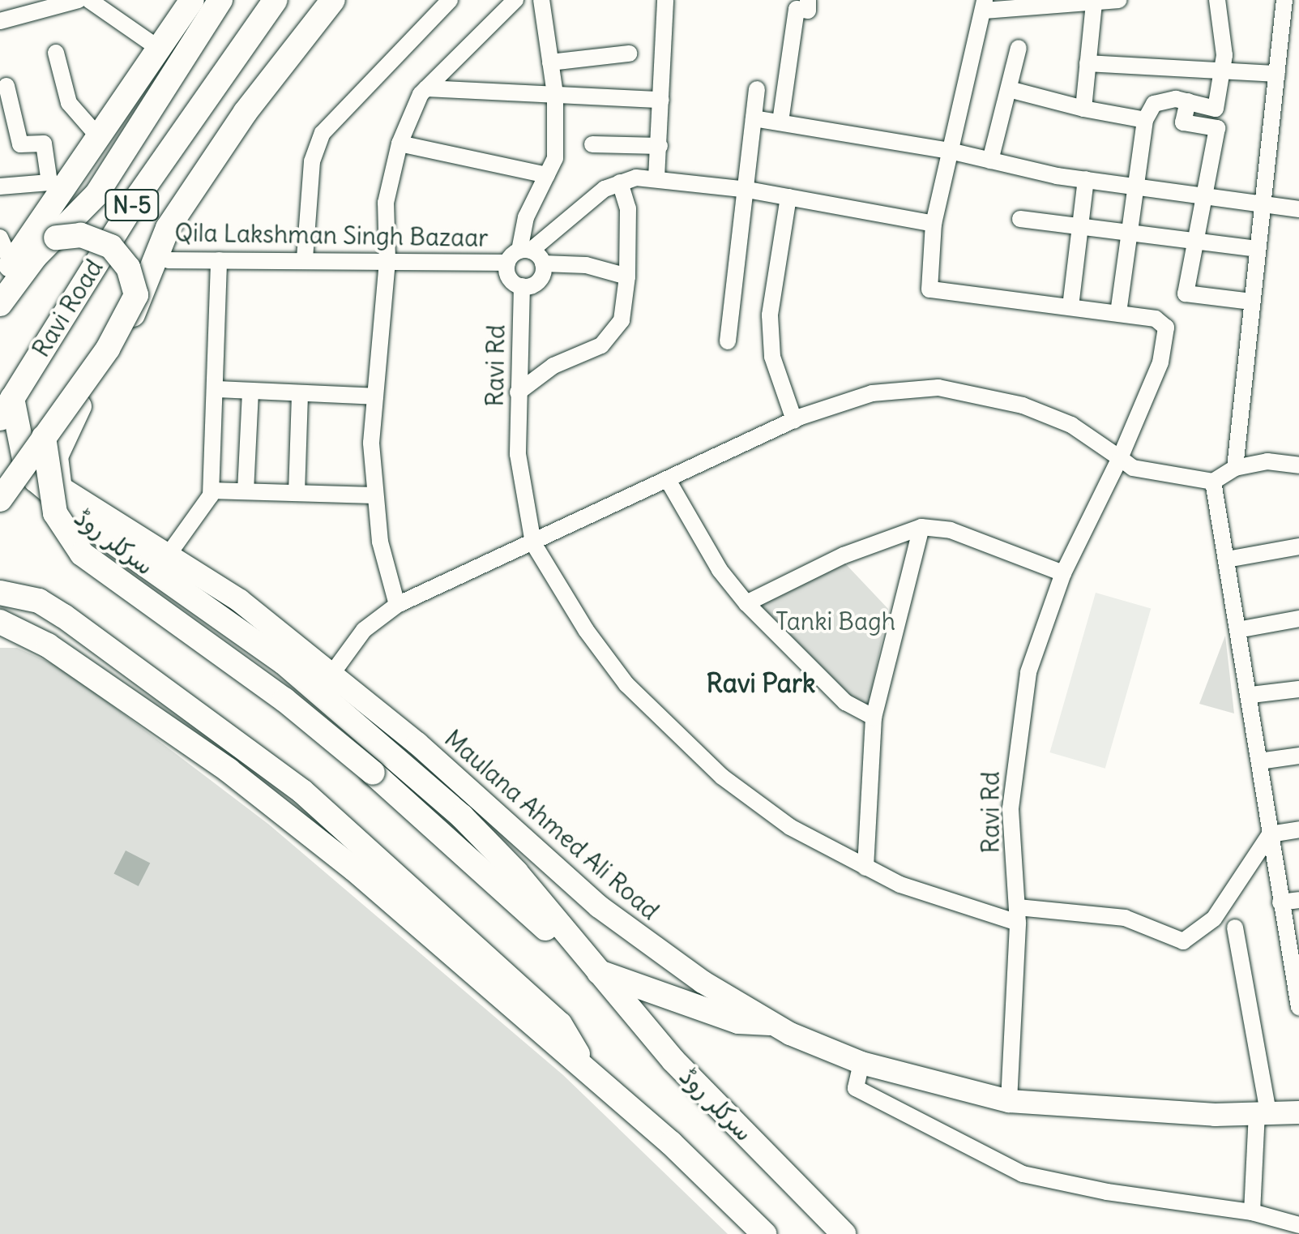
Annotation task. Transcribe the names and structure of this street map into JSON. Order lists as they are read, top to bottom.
{
  "streets": {
    "main road": ["N-5", "Ravi Road", "سرکلر روڈ"],
    "street": ["Qila Lakshman Singh Bazaar", "Ravi Rd", "Maulana Ahmed Ali Road"]
  },
  "crossings": [
    ["Qila Lakshman Singh Bazaar", "سرکلر روڈ"],
    ["سرکلر روڈ", "Maulana Ahmed Ali Road"]
  ],
  "districts": ["Ravi Park"],
  "parks": ["Tanki Bagh"]
}
